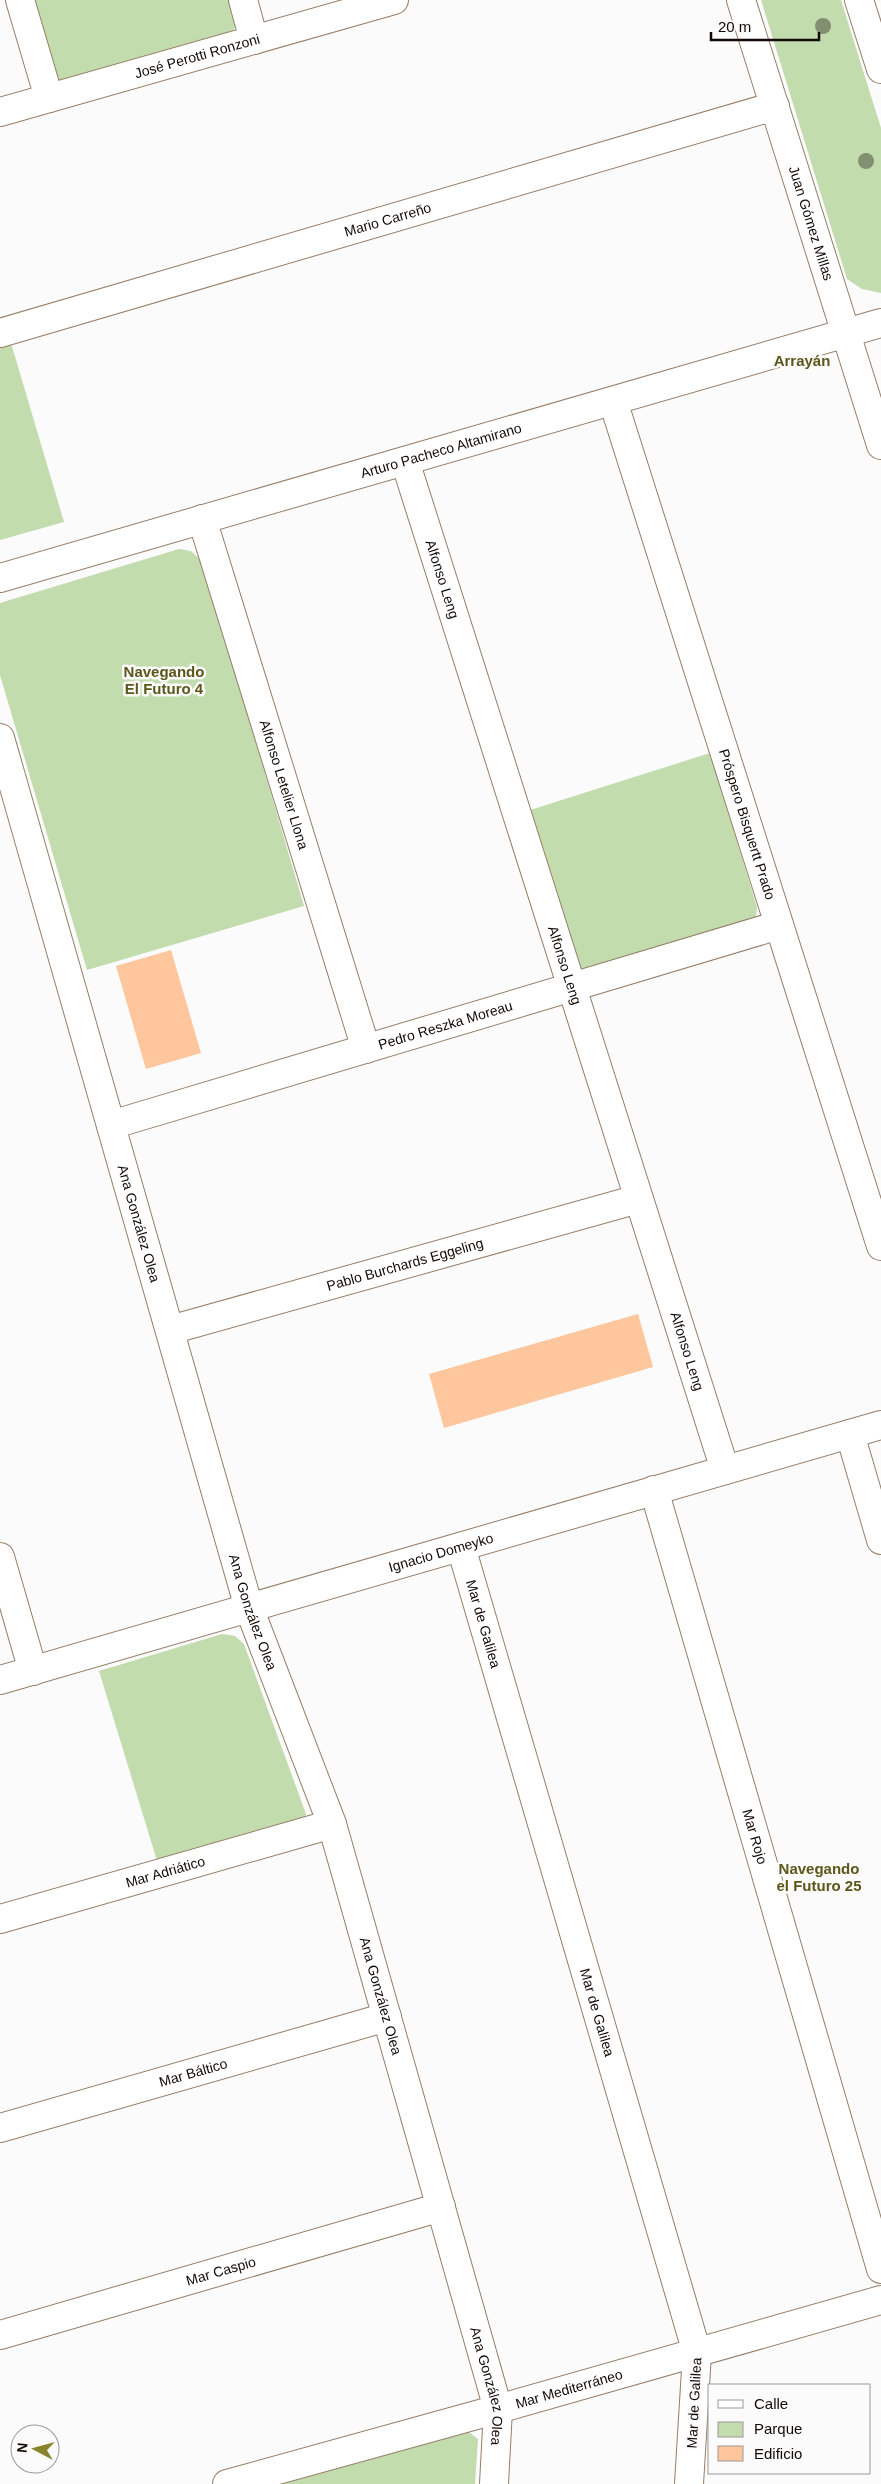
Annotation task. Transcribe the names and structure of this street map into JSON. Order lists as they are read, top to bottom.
{
  "streets": {
    "street": [
      "José Perotti Ronzoni",
      "Mario Carreño",
      "Juan Gómez Millas",
      "Arturo Pacheco Altamirano",
      "Alfonso Leng",
      "Alfonso Letelier Llona",
      "Próspero Bisquertt Prado",
      "Pedro Reszka Moreau",
      "Ana González Olea",
      "Pablo Burchards Eggeling",
      "Ignacio Domeyko",
      "Mar de Galilea",
      "Mar Rojo",
      "Mar Adriático",
      "Mar Báltico",
      "Mar Caspio",
      "Mar Mediterráneo"
    ]
  },
  "crossings": [
    ["Mario Carreño", "Juan Gómez Millas"],
    ["Juan Gómez Millas", "Arturo Pacheco Altamirano"],
    ["Arturo Pacheco Altamirano", "Alfonso Leng"],
    ["Arturo Pacheco Altamirano", "Alfonso Letelier Llona"],
    ["Arturo Pacheco Altamirano", "Próspero Bisquertt Prado"],
    ["Alfonso Leng", "Pedro Reszka Moreau"],
    ["Alfonso Leng", "Pablo Burchards Eggeling"],
    ["Alfonso Leng", "Ignacio Domeyko"],
    ["Alfonso Letelier Llona", "Pedro Reszka Moreau"],
    ["Próspero Bisquertt Prado", "Pedro Reszka Moreau"],
    ["Pedro Reszka Moreau", "Ana González Olea"],
    ["Ana González Olea", "Pablo Burchards Eggeling"],
    ["Ana González Olea", "Ignacio Domeyko"],
    ["Ana González Olea", "Mar Adriático"],
    ["Ana González Olea", "Mar Báltico"],
    ["Ana González Olea", "Mar Caspio"],
    ["Ana González Olea", "Mar Mediterráneo"],
    ["Ignacio Domeyko", "Mar de Galilea"],
    ["Ignacio Domeyko", "Mar Rojo"],
    ["Mar de Galilea", "Mar Mediterráneo"]
  ],
  "districts": ["Arrayán", "Navegando El Futuro 4", "Navegando el Futuro 25"],
  "legend": ["Calle", "Parque", "Edificio"],
  "scale_bar": "20 m",
  "north": "left"
}
